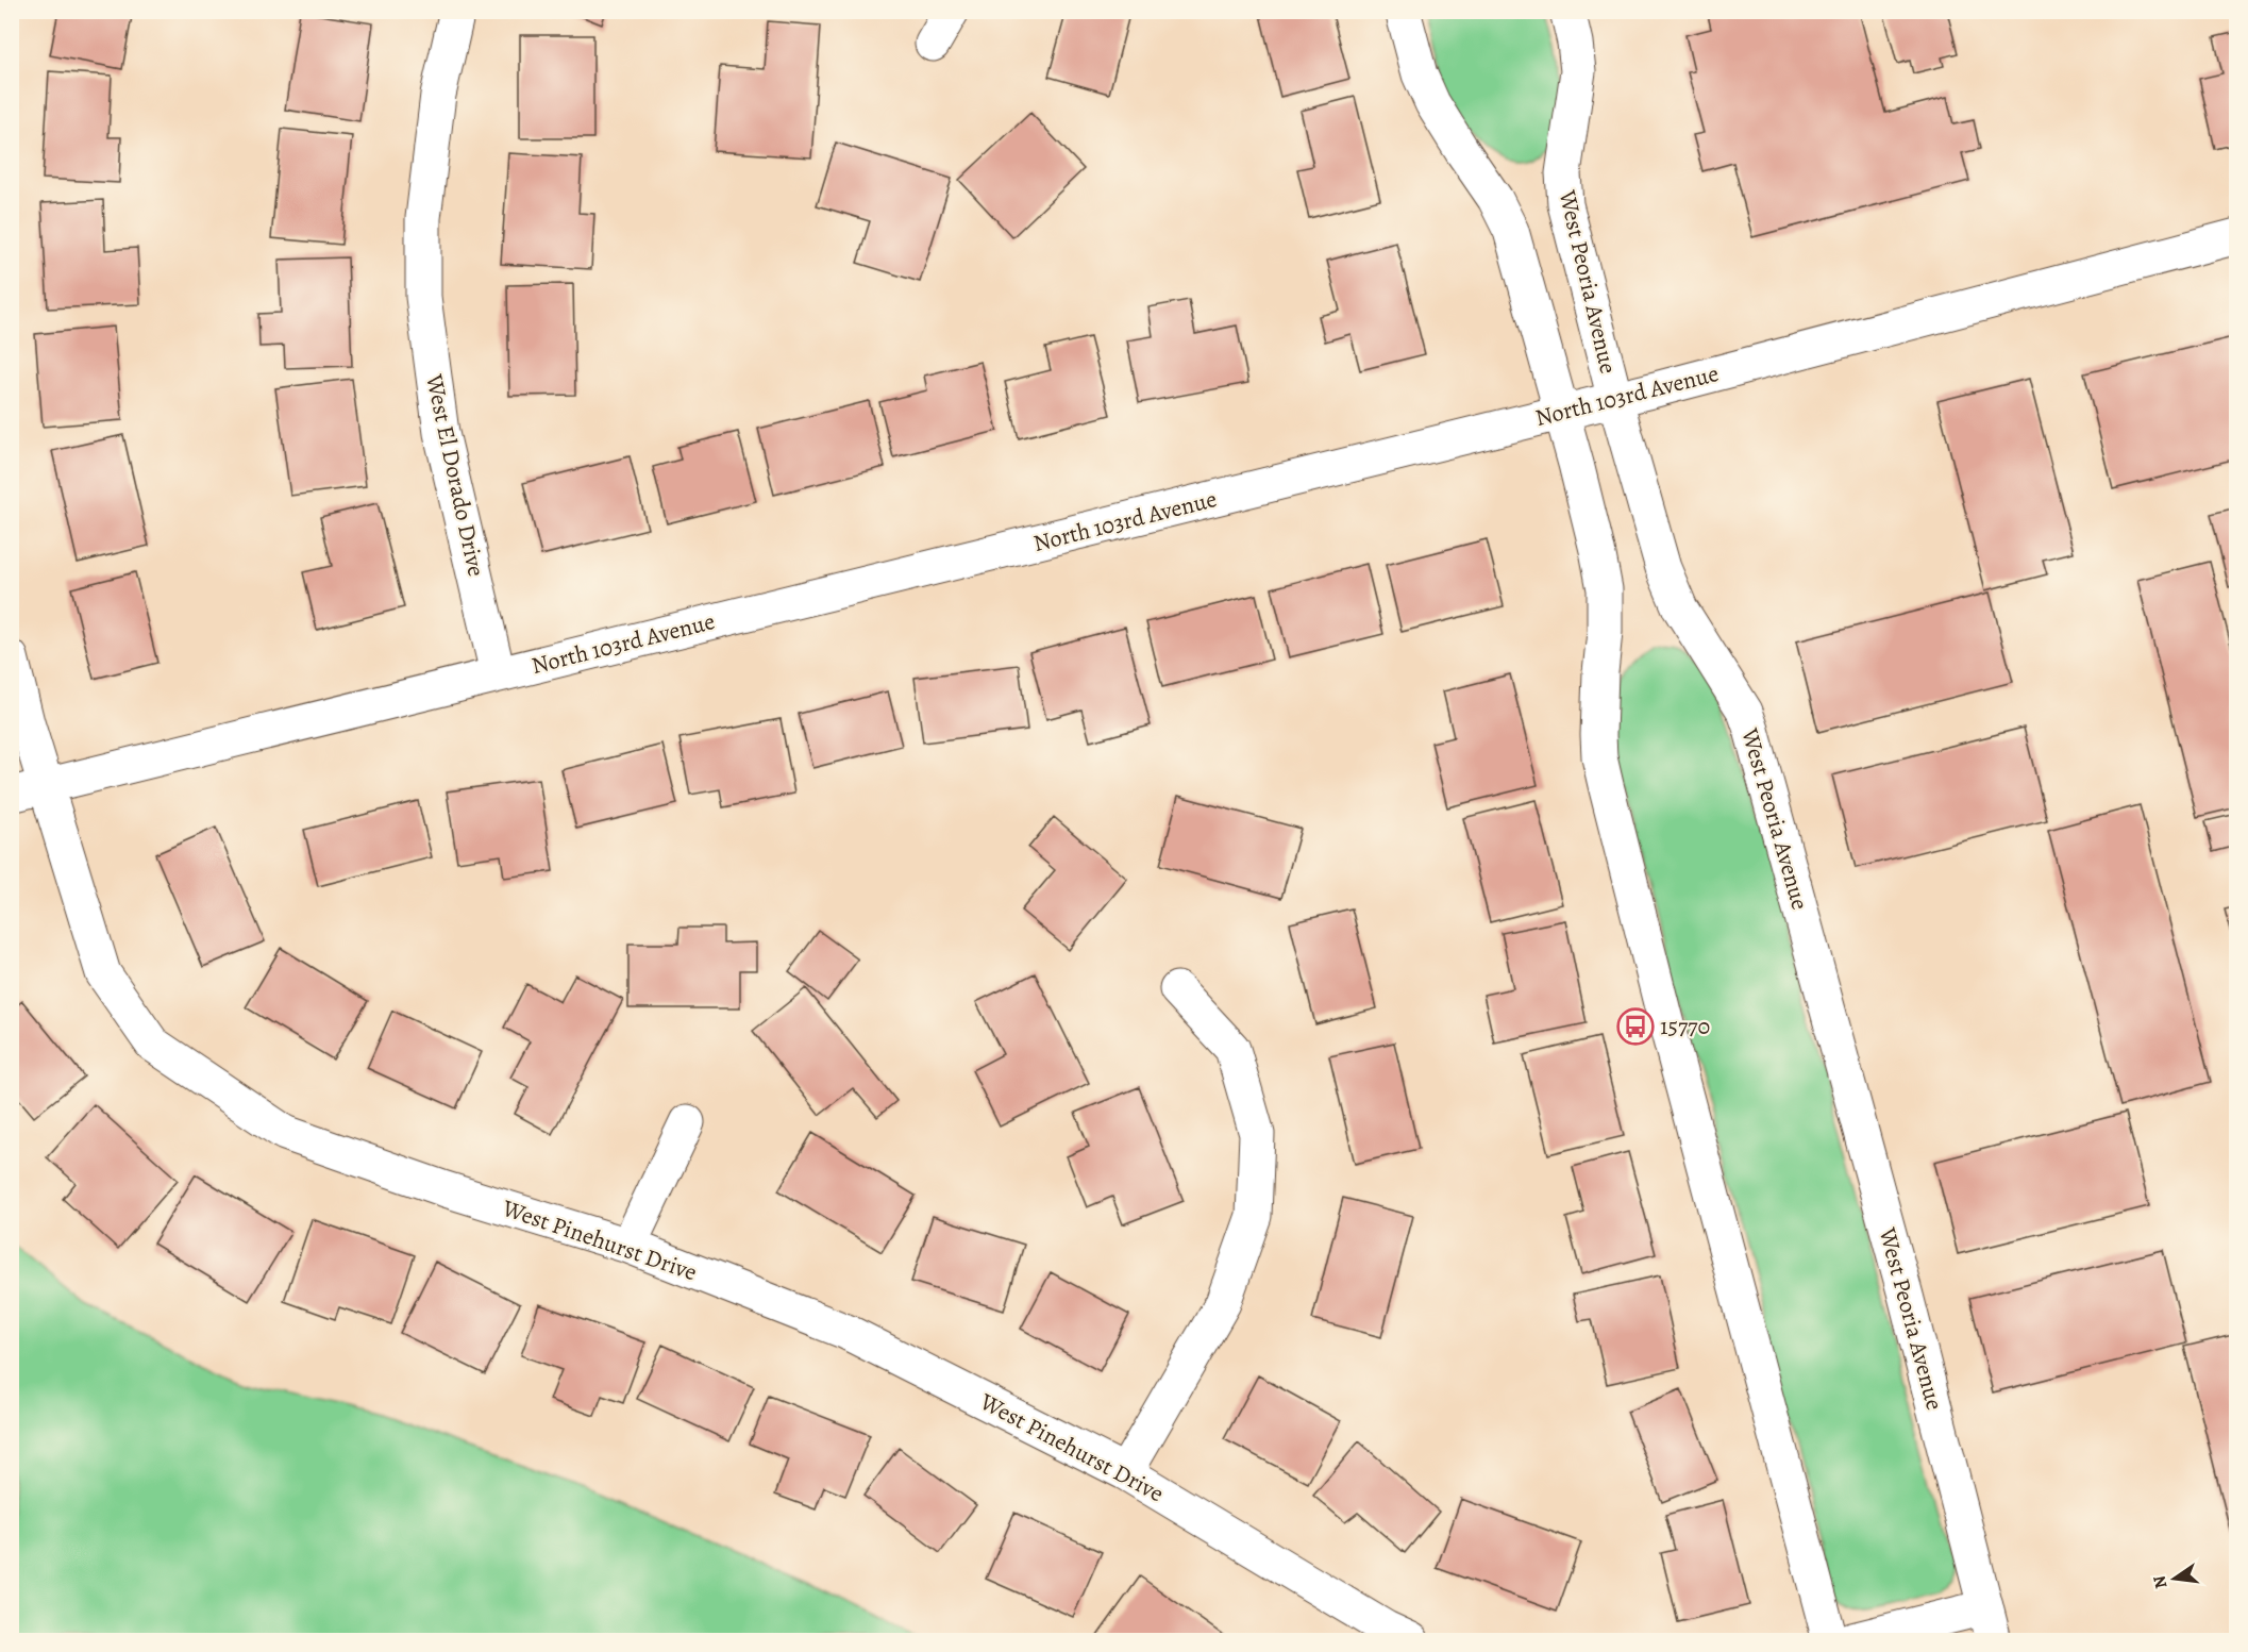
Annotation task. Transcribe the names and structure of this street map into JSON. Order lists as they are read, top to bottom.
{
  "streets": {
    "street": [
      "West Peoria Avenue",
      "North 103rd Avenue",
      "West El Dorado Drive",
      "West Pinehurst Drive"
    ]
  },
  "crossings": [
    ["West Peoria Avenue", "North 103rd Avenue"],
    ["North 103rd Avenue", "West El Dorado Drive"],
    ["North 103rd Avenue", "West Pinehurst Drive"]
  ],
  "places": {
    "bus stop": ["15770"]
  },
  "north": "left"
}
